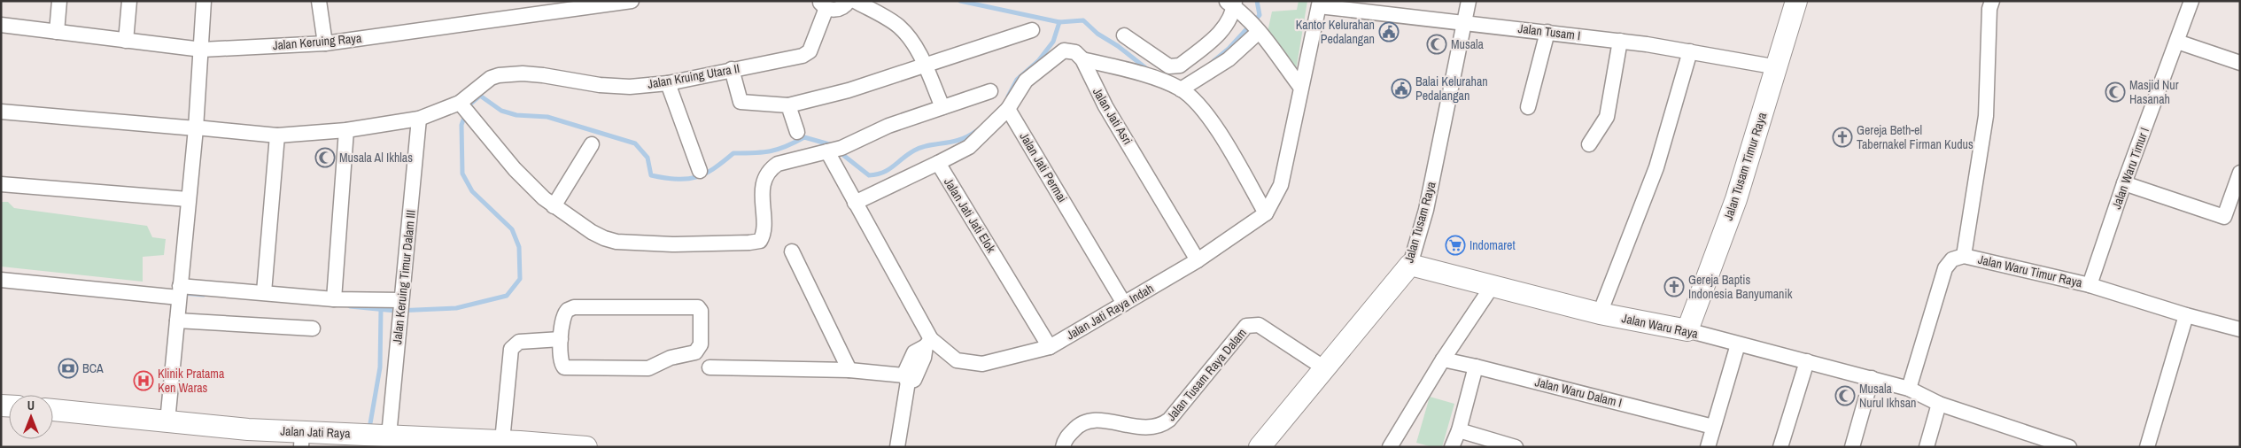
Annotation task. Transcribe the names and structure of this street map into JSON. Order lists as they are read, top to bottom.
{
  "streets": {
    "main road": [
      "Jalan Tusam Timur Raya",
      "Jalan Tusam Raya",
      "Jalan Waru Raya",
      "Jalan Jati Raya"
    ],
    "street": [
      "Jalan Tusam I",
      "Jalan Keruing Raya",
      "Jalan Kruing Utara II",
      "Jalan Jati Asri",
      "Jalan Jati Permai",
      "Jalan Waru Timur I",
      "Jalan Jati Jati Elok",
      "Jalan Waru Timur Raya",
      "Jalan Keruing Timur Dalam III",
      "Jalan Jati Raya Indah",
      "Jalan Tusam Raya Dalam",
      "Jalan Waru Dalam I"
    ]
  },
  "crossings": [
    ["Jalan Tusam I", "Jalan Tusam Timur Raya"],
    ["Jalan Tusam I", "Jalan Tusam Raya"],
    ["Jalan Tusam I", "Jalan Jati Raya Indah"],
    ["Jalan Kruing Utara II", "Jalan Keruing Timur Dalam III"],
    ["Jalan Jati Asri", "Jalan Jati Raya Indah"],
    ["Jalan Tusam Timur Raya", "Jalan Waru Raya"],
    ["Jalan Jati Permai", "Jalan Jati Raya Indah"],
    ["Jalan Waru Timur I", "Jalan Waru Timur Raya"],
    ["Jalan Jati Jati Elok", "Jalan Jati Raya Indah"],
    ["Jalan Tusam Raya", "Jalan Waru Raya"],
    ["Jalan Tusam Raya", "Jalan Tusam Raya Dalam"],
    ["Jalan Waru Timur Raya", "Jalan Waru Raya"],
    ["Jalan Keruing Timur Dalam III", "Jalan Jati Raya"]
  ],
  "places": {
    "public building": ["Kantor Kelurahan Pedalangan", "Balai Kelurahan Pedalangan"],
    "mosque": [
      "Musala",
      "Masjid Nur Hasanah",
      "Musala Al Ikhlas",
      "Musala Nurul Ikhsan"
    ],
    "church": ["Gereja Beth-el Tabernakel Firman Kudus", "Gereja Baptis Indonesia Banyumanik"],
    "supermarket": ["Indomaret"],
    "bank": ["BCA"],
    "hospital": ["Klinik Pratama Ken Waras"]
  },
  "north": "top"
}
